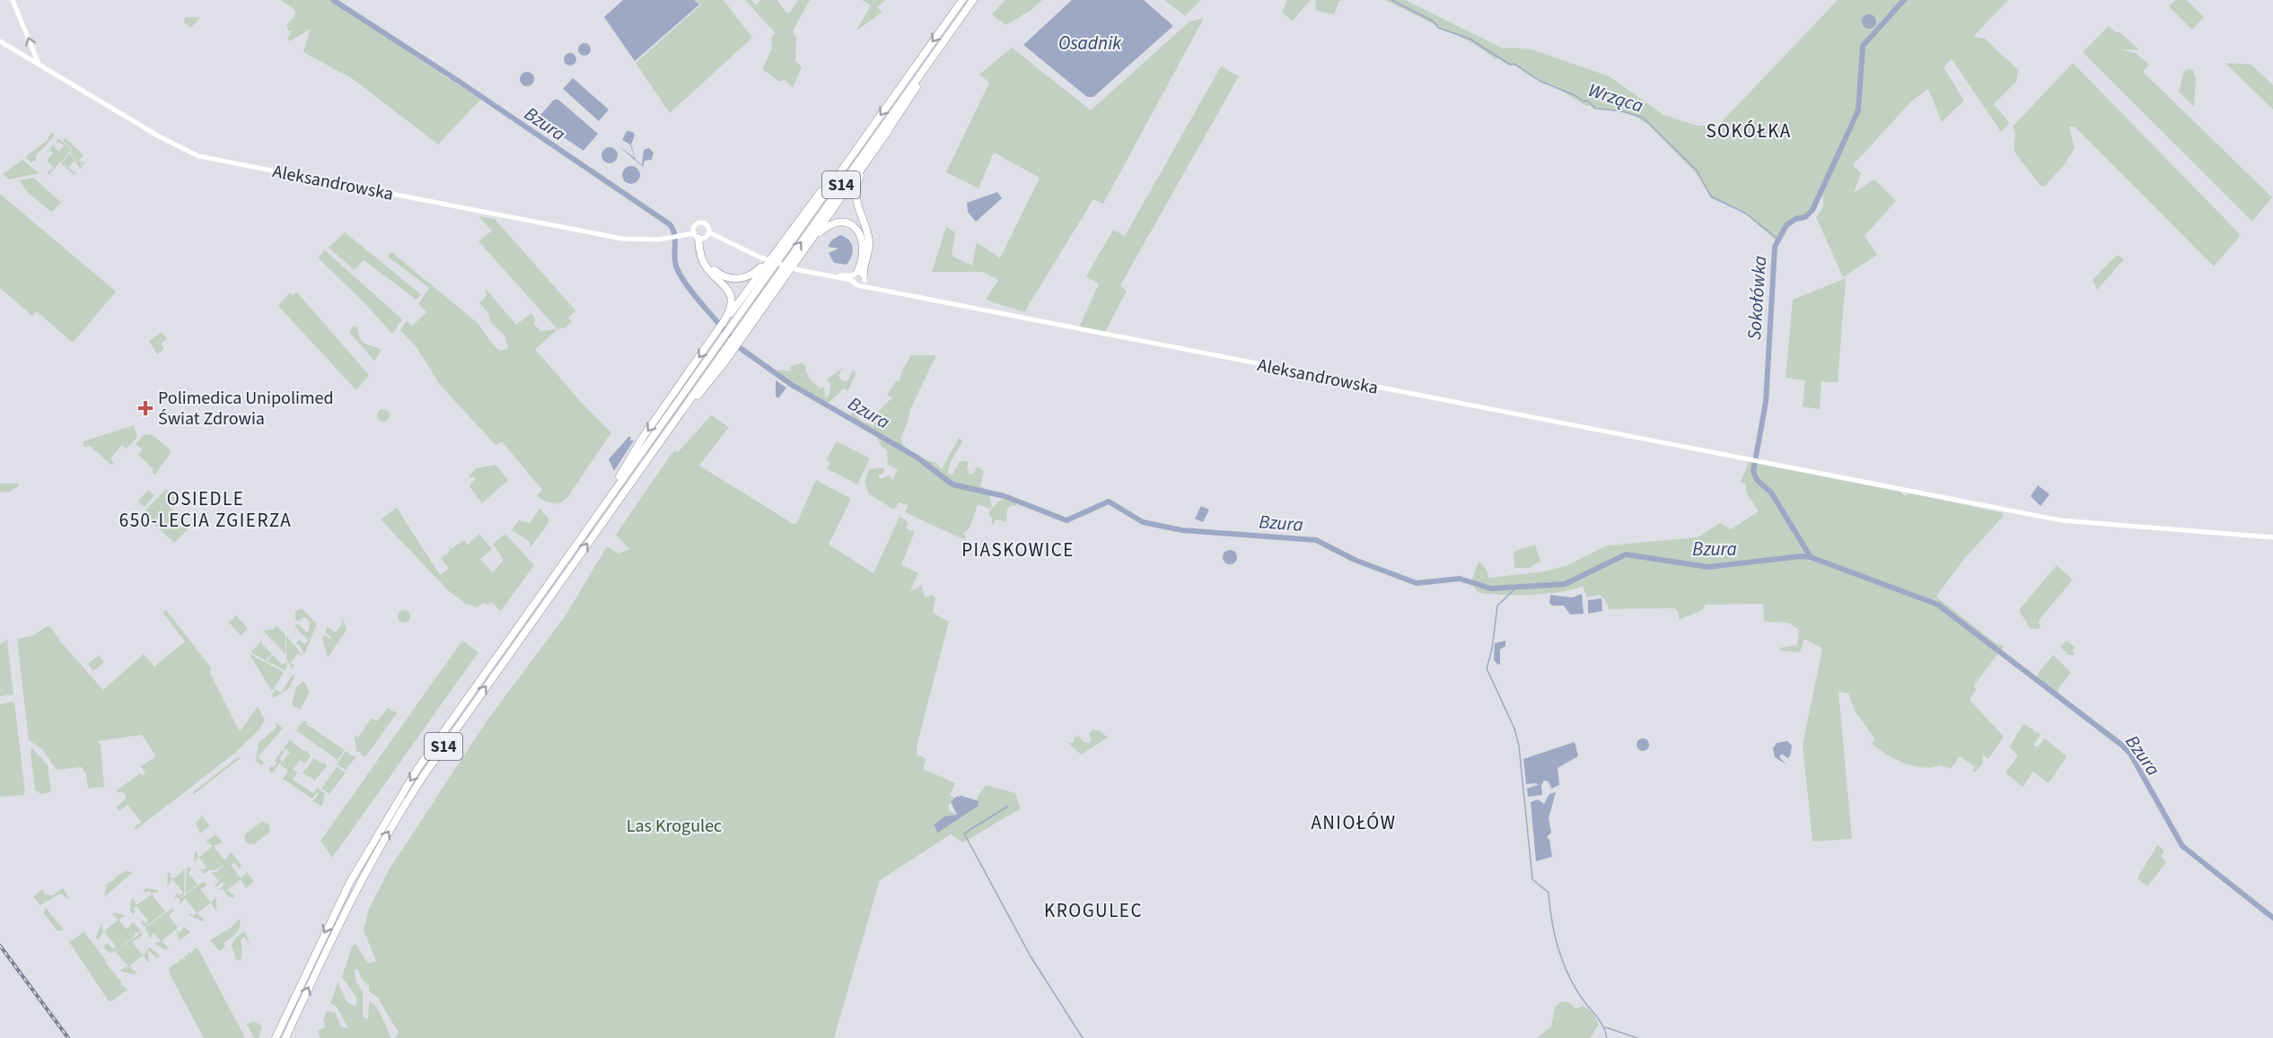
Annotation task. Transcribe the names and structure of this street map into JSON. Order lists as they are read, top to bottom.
{
  "streets": {
    "highway": ["S14"],
    "main road": ["Aleksandrowska"]
  },
  "districts": [
    "SOKÓŁKA",
    "OSIEDLE 650-LECIA ZGIERZA",
    "PIASKOWICE",
    "ANIOŁÓW",
    "KROGULEC"
  ],
  "water": [
    "Osadnik",
    "Wrząca",
    "Bzura",
    "Sokołówka"
  ],
  "parks": ["Las Krogulec"],
  "places": {
    "health": ["Polimedica Unipolimed Świat Zdrowia"]
  }
}
